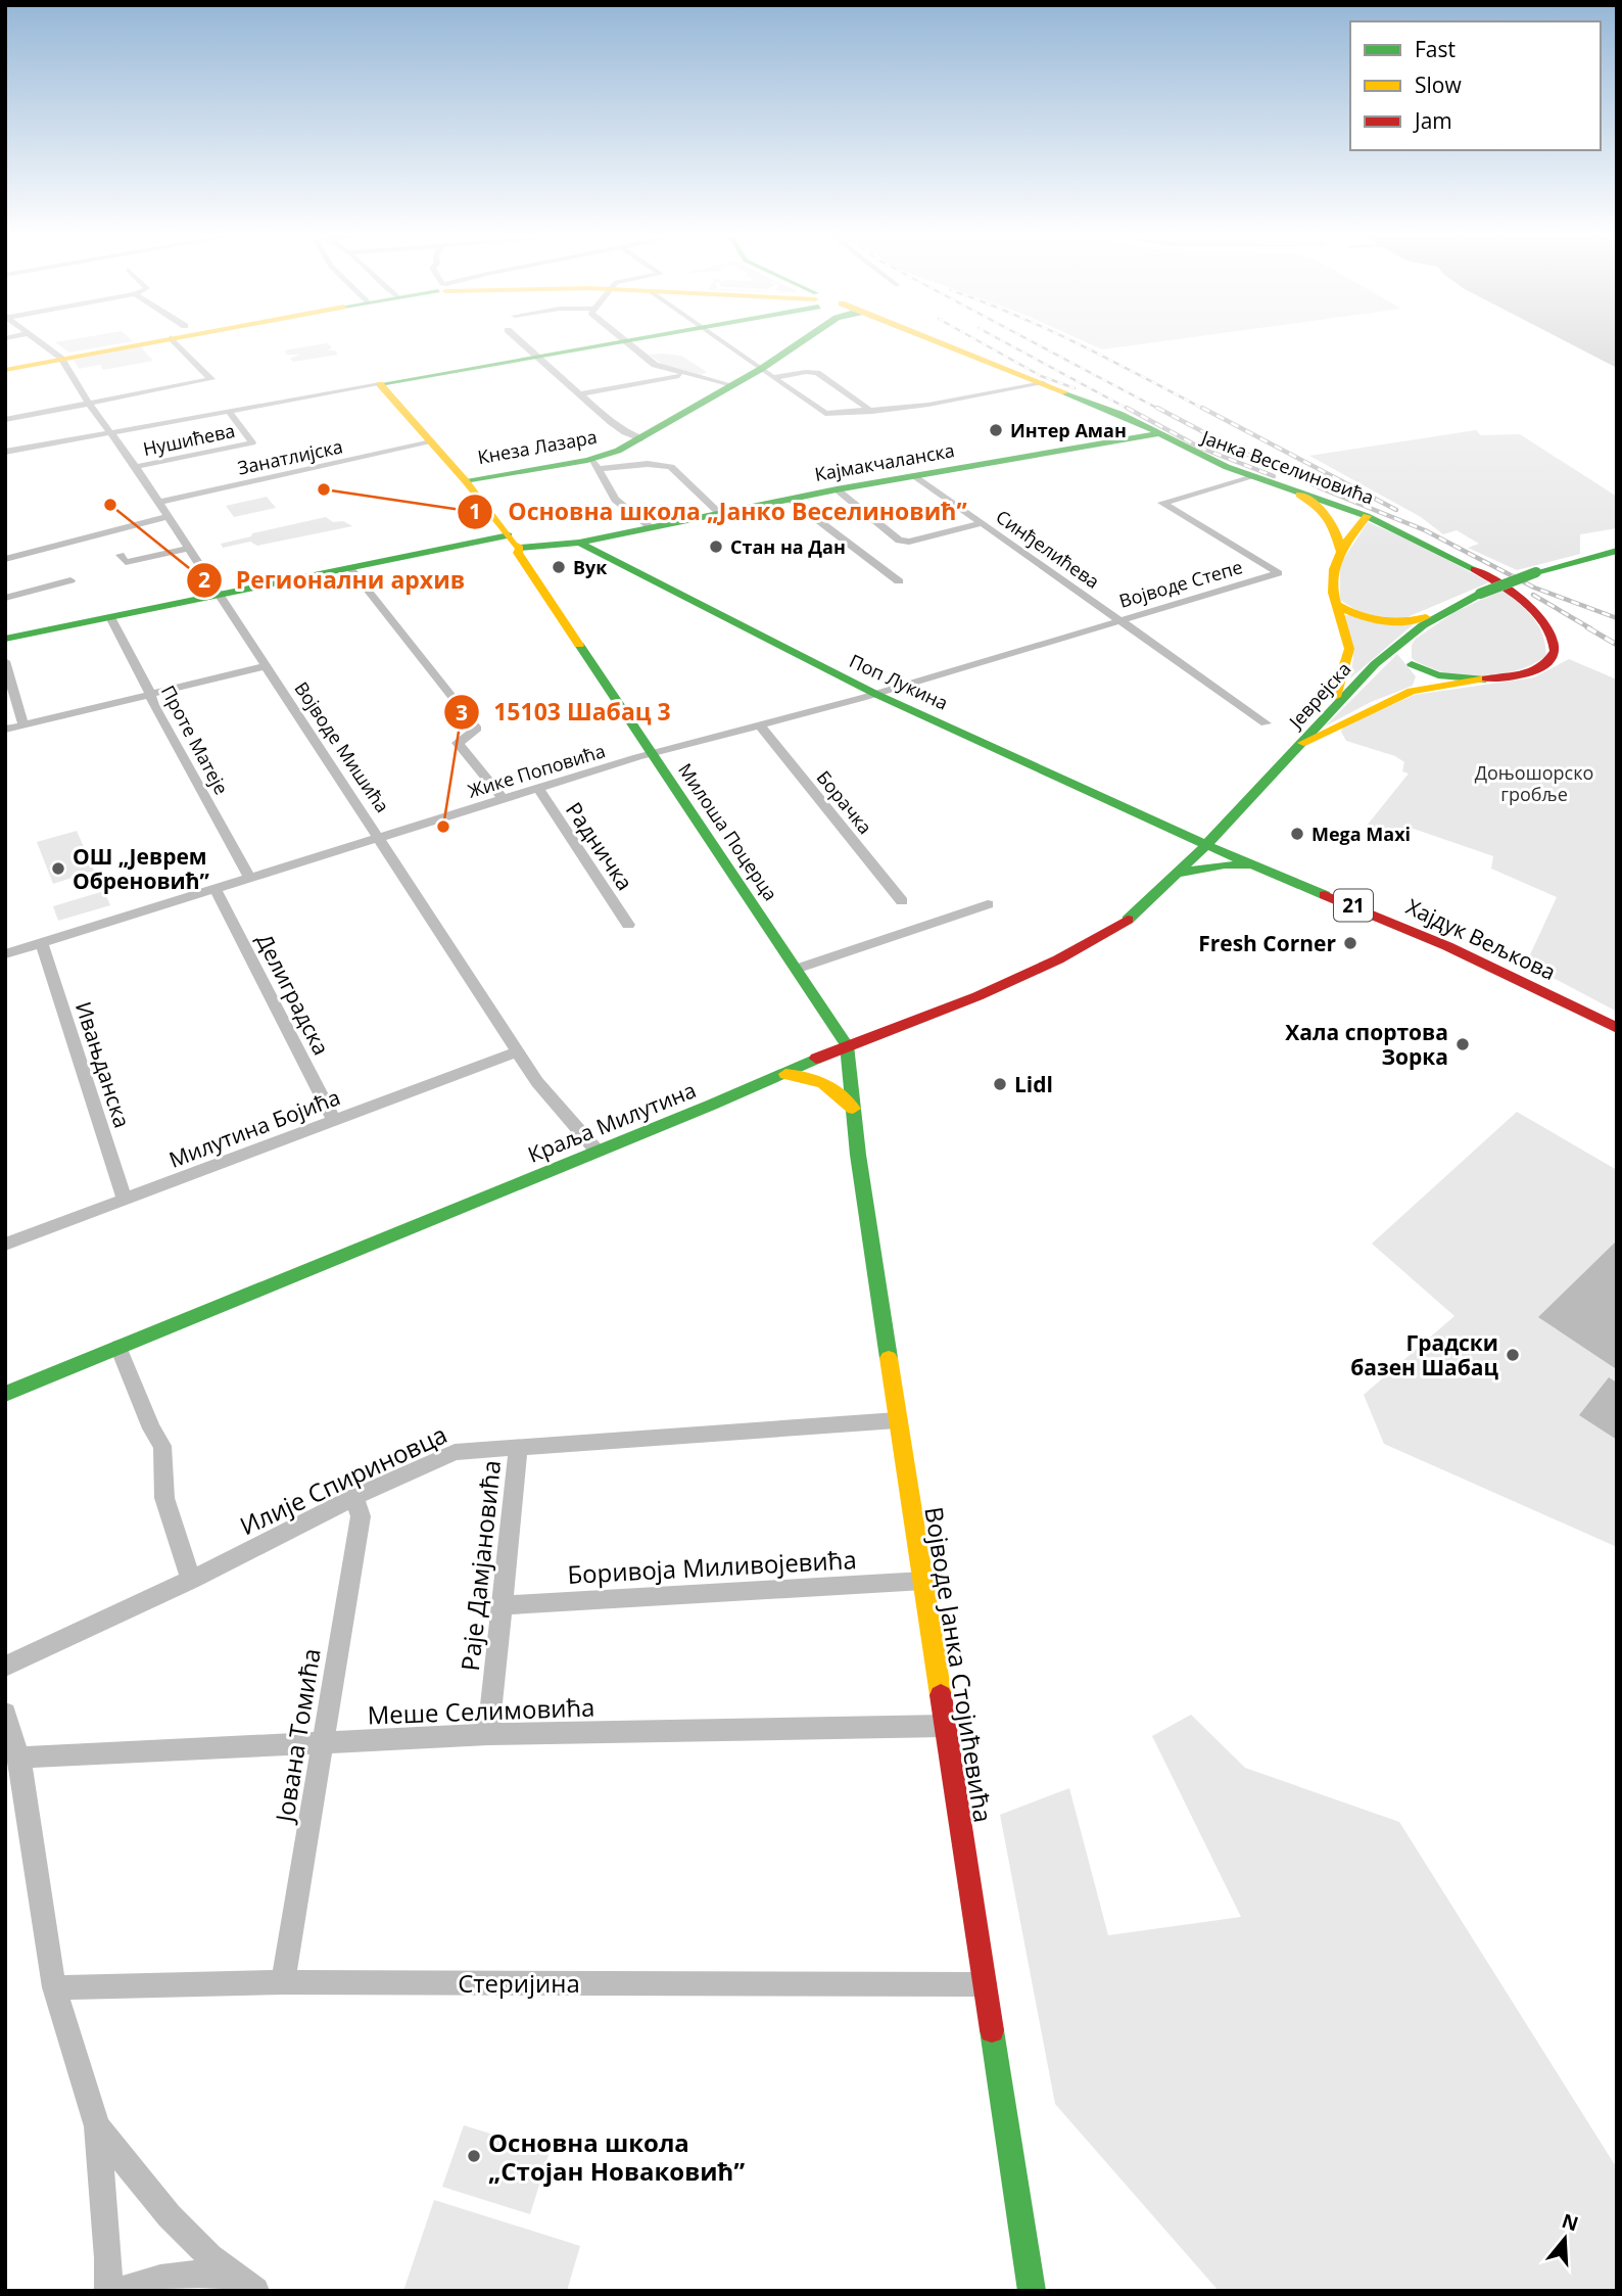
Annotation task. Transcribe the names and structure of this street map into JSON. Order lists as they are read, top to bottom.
{
  "streets": {
    "main road": [
      "Кнеза Лазара",
      "Кајмакчаланска",
      "Јанка Веселиновића",
      "Поп Лукина",
      "Јеврејска",
      "Милоша Поцерца",
      "21",
      "Хајдук Вељкова",
      "Краља Милутина",
      "Војводе Јанка Стојићевића"
    ],
    "street": [
      "Нушићева",
      "Занатлијска",
      "Синђелићева",
      "Војводе Степе",
      "Проте Матеје",
      "Војводе Мишића",
      "Жике Поповића",
      "Борачка",
      "Радничка",
      "Делиградска",
      "Ивањданска",
      "Милутина Бојића",
      "Илије Спириновца",
      "Раје Дамјановића",
      "Боривоја Миливојевића",
      "Меше Селимовића",
      "Јована Томића",
      "Стеријина"
    ]
  },
  "crossings": [
    ["Нушићева", "Војводе Мишића"],
    ["Кнеза Лазара", "Милоша Поцерца"],
    ["Занатлијска", "Војводе Мишића"],
    ["Занатлијска", "Милоша Поцерца"],
    ["Кајмакчаланска", "Јанка Веселиновића"],
    ["Кајмакчаланска", "Синђелићева"],
    ["Кајмакчаланска", "Поп Лукина"],
    ["Кајмакчаланска", "Проте Матеје"],
    ["Кајмакчаланска", "Војводе Мишића"],
    ["Кајмакчаланска", "Милоша Поцерца"],
    ["Јанка Веселиновића", "Војводе Степе"],
    ["Синђелићева", "Војводе Степе"],
    ["Војводе Степе", "Поп Лукина"],
    ["Војводе Степе", "Жике Поповића"],
    ["Поп Лукина", "Јеврејска"],
    ["Поп Лукина", "Жике Поповића"],
    ["Поп Лукина", "Хајдук Вељкова"],
    ["Поп Лукина", "Краља Милутина"],
    ["Јеврејска", "Хајдук Вељкова"],
    ["Јеврејска", "Краља Милутина"],
    ["Проте Матеје", "Жике Поповића"],
    ["Војводе Мишића", "Жике Поповића"],
    ["Војводе Мишића", "Краља Милутина"],
    ["Војводе Мишића", "Милутина Бојића"],
    ["Жике Поповића", "Борачка"],
    ["Жике Поповића", "Милоша Поцерца"],
    ["Жике Поповића", "Радничка"],
    ["Жике Поповића", "Делиградска"],
    ["Жике Поповића", "Ивањданска"],
    ["Милоша Поцерца", "Краља Милутина"],
    ["Милоша Поцерца", "Војводе Јанка Стојићевића"],
    ["Хајдук Вељкова", "Краља Милутина"],
    ["Делиградска", "Милутина Бојића"],
    ["Ивањданска", "Милутина Бојића"],
    ["Краља Милутина", "Војводе Јанка Стојићевића"],
    ["Илије Спириновца", "Раје Дамјановића"],
    ["Илије Спириновца", "Војводе Јанка Стојићевића"],
    ["Илије Спириновца", "Јована Томића"],
    ["Раје Дамјановића", "Боривоја Миливојевића"],
    ["Раје Дамјановића", "Меше Селимовића"],
    ["Боривоја Миливојевића", "Војводе Јанка Стојићевића"],
    ["Војводе Јанка Стојићевића", "Меше Селимовића"],
    ["Војводе Јанка Стојићевића", "Стеријина"],
    ["Меше Селимовића", "Јована Томића"],
    ["Јована Томића", "Стеријина"]
  ],
  "parks": ["Доњошорско гробље"],
  "places": [
    "Интер Аман",
    "Основна школа „Јанко Веселиновић”",
    "Регионални архив",
    "Стан на Дан",
    "Вук",
    "15103 Шабац 3",
    "Mega Maxi",
    "ОШ „Јеврем Обреновић”",
    "Fresh Corner",
    "Хала спортова Зорка",
    "Lidl",
    "Градски базен Шабац",
    "Основна школа „Стојан Новаковић”"
  ],
  "legend": ["Fast", "Slow", "Jam"],
  "north": "top"
}
